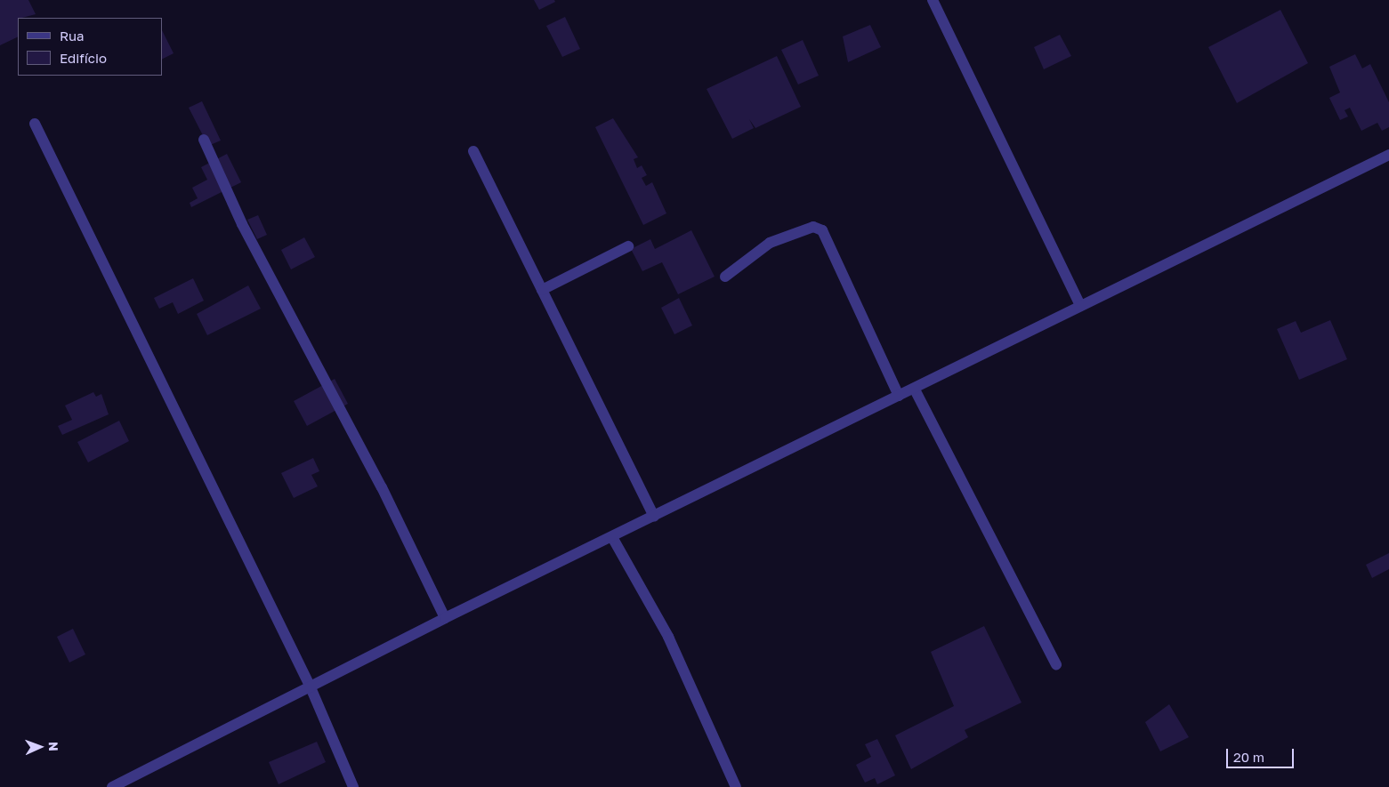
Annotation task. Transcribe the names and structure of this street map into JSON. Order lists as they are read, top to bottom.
{
  "legend": ["Rua", "Edifício"],
  "scale_bar": "20 m",
  "north": "right"
}
